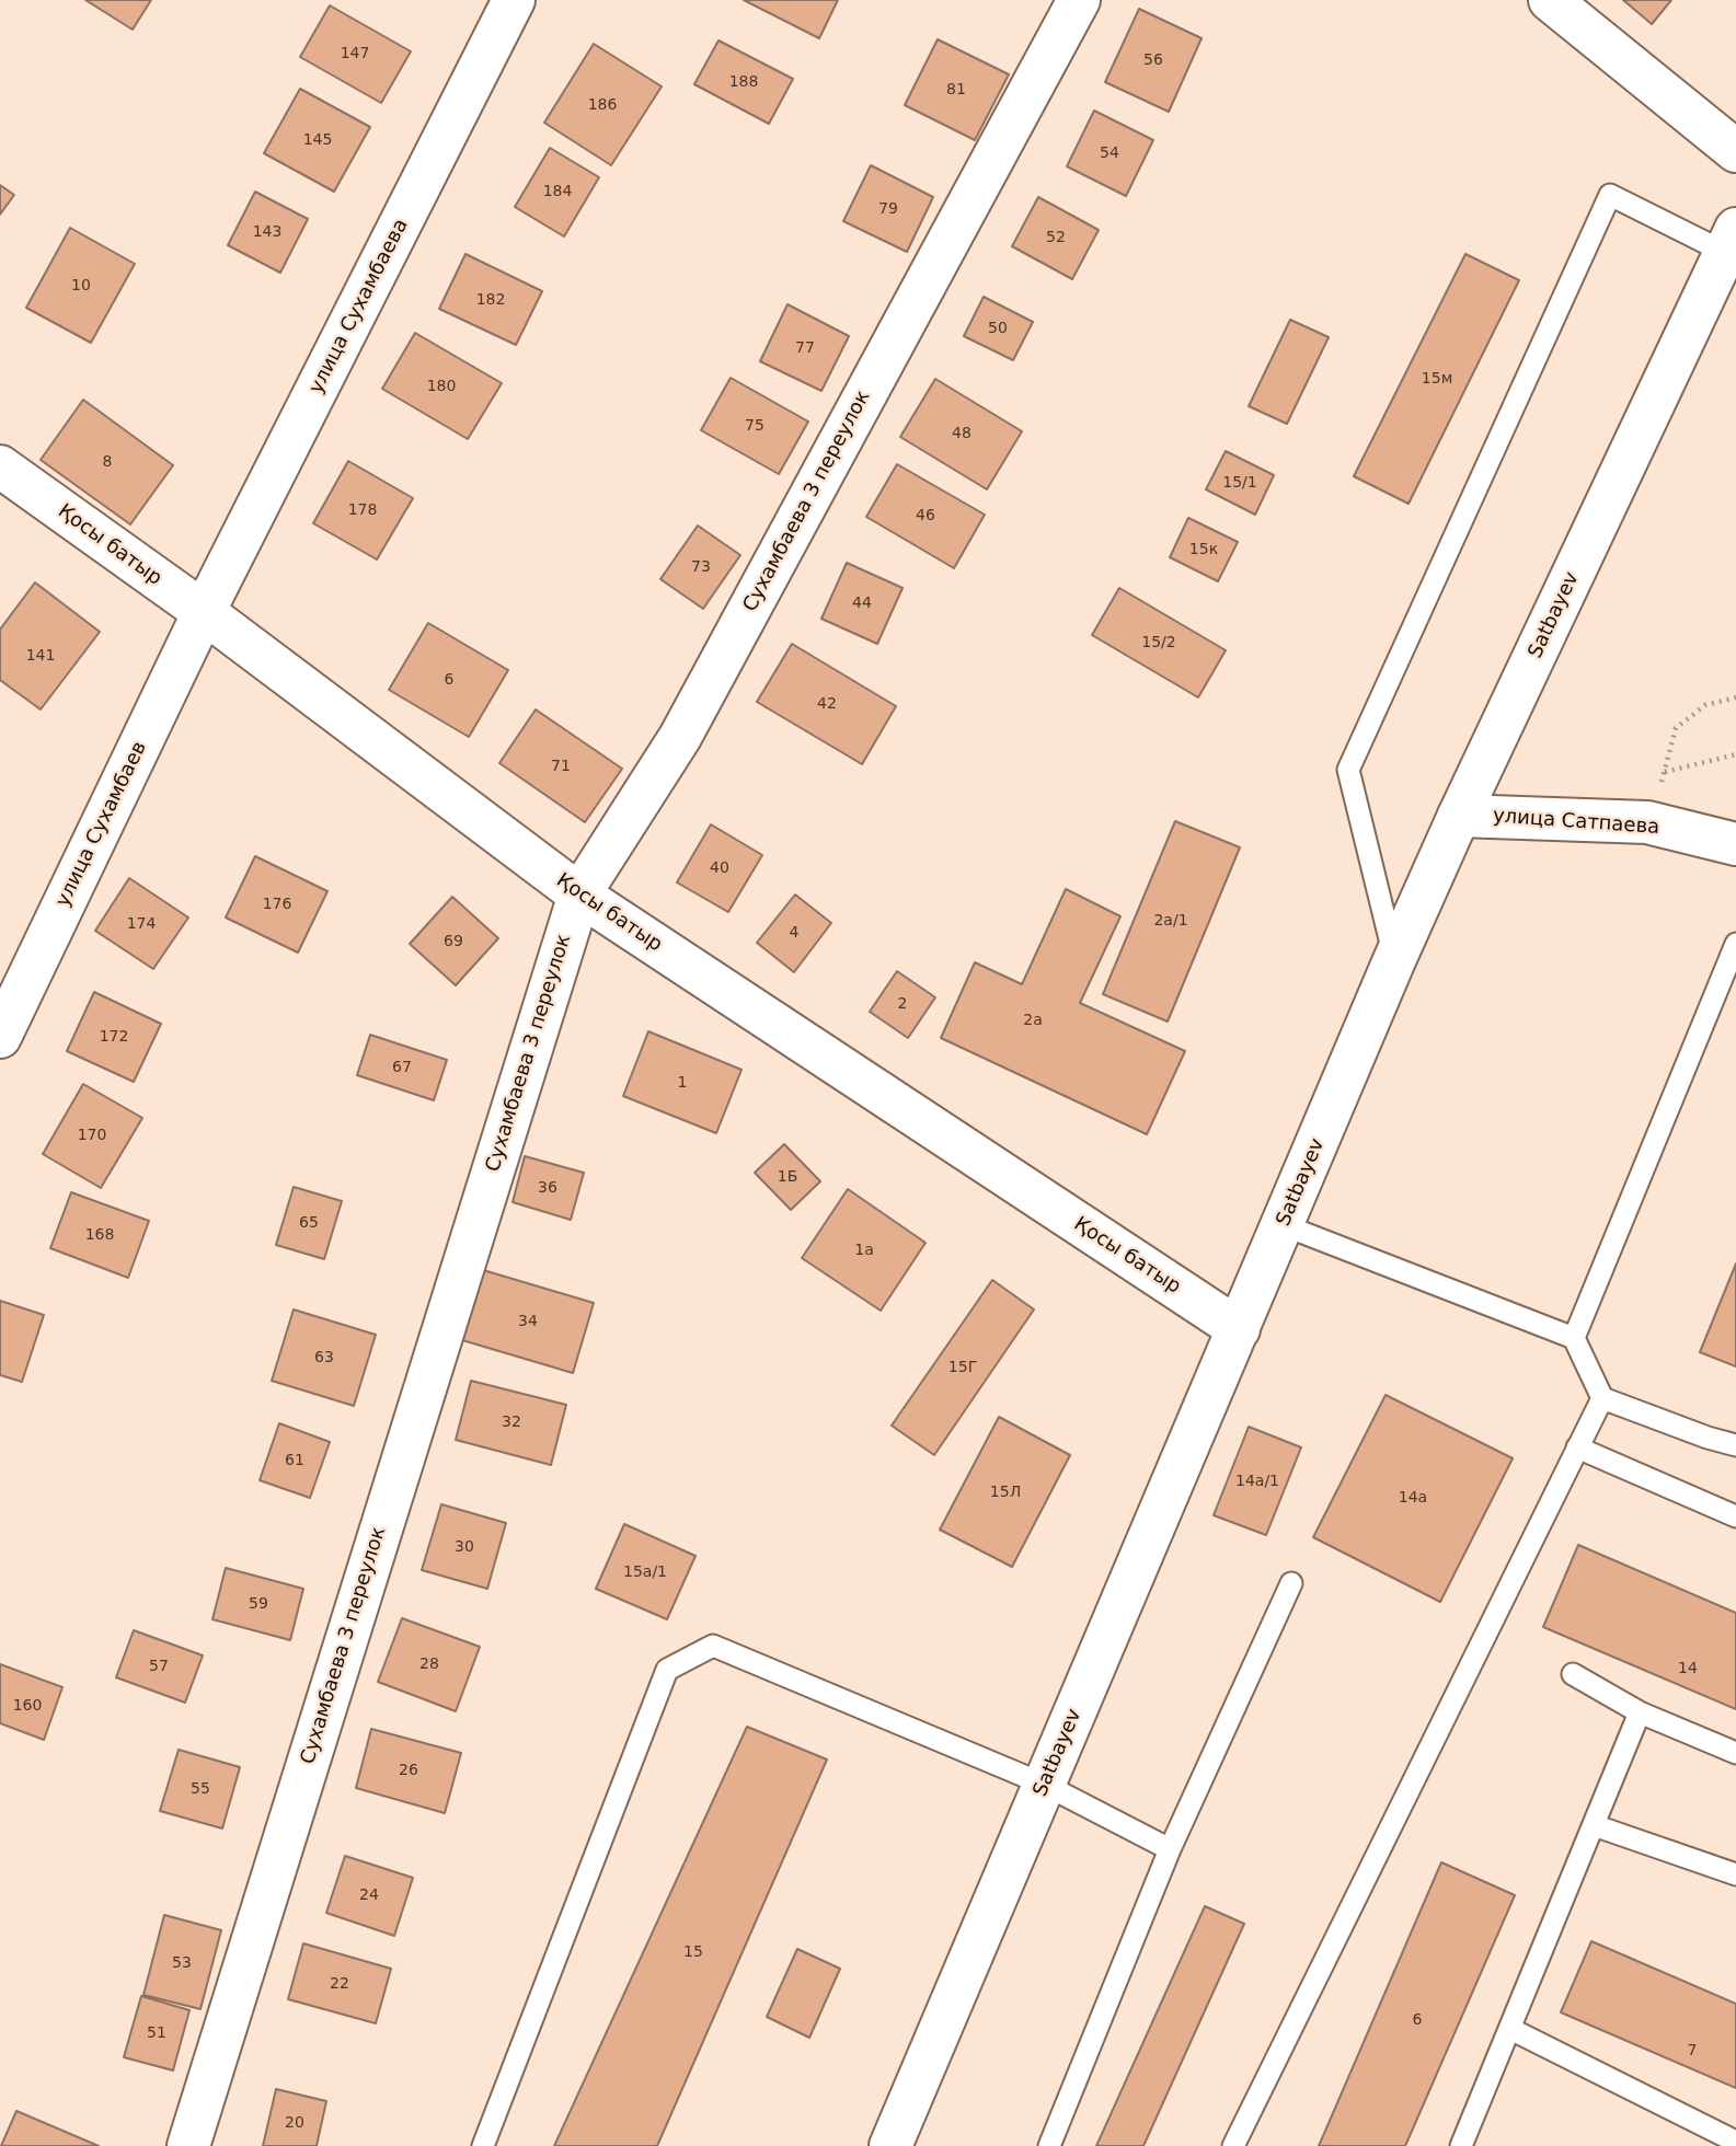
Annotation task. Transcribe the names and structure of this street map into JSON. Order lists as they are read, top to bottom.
{
  "streets": {
    "street": [
      "улица Сухамбаева",
      "Сухамбаева 3 переулок",
      "Қосы батыр",
      "Satbayev",
      "улица Сатпаева",
      "улица Сухамбаев"
    ]
  },
  "crossings": [
    ["улица Сухамбаева", "Қосы батыр"],
    ["улица Сухамбаева", "улица Сухамбаев"],
    ["Сухамбаева 3 переулок", "Қосы батыр"],
    ["Қосы батыр", "Satbayev"],
    ["Қосы батыр", "улица Сухамбаев"],
    ["Satbayev", "улица Сатпаева"]
  ],
  "house_numbers": [
    "147",
    "56",
    "188",
    "81",
    "186",
    "145",
    "54",
    "184",
    "79",
    "143",
    "52",
    "10",
    "182",
    "50",
    "77",
    "15м",
    "180",
    "75",
    "48",
    "8",
    "15/1",
    "178",
    "46",
    "15к",
    "73",
    "44",
    "15/2",
    "141",
    "6",
    "42",
    "71",
    "40",
    "176",
    "2а/1",
    "174",
    "4",
    "69",
    "2",
    "2а",
    "172",
    "67",
    "1",
    "170",
    "1Б",
    "36",
    "65",
    "168",
    "1а",
    "34",
    "63",
    "15Г",
    "32",
    "61",
    "14а/1",
    "15Л",
    "14а",
    "30",
    "15а/1",
    "59",
    "28",
    "57",
    "14",
    "160",
    "26",
    "55",
    "24",
    "15",
    "53",
    "22",
    "6",
    "51",
    "7",
    "20"
  ]
}
